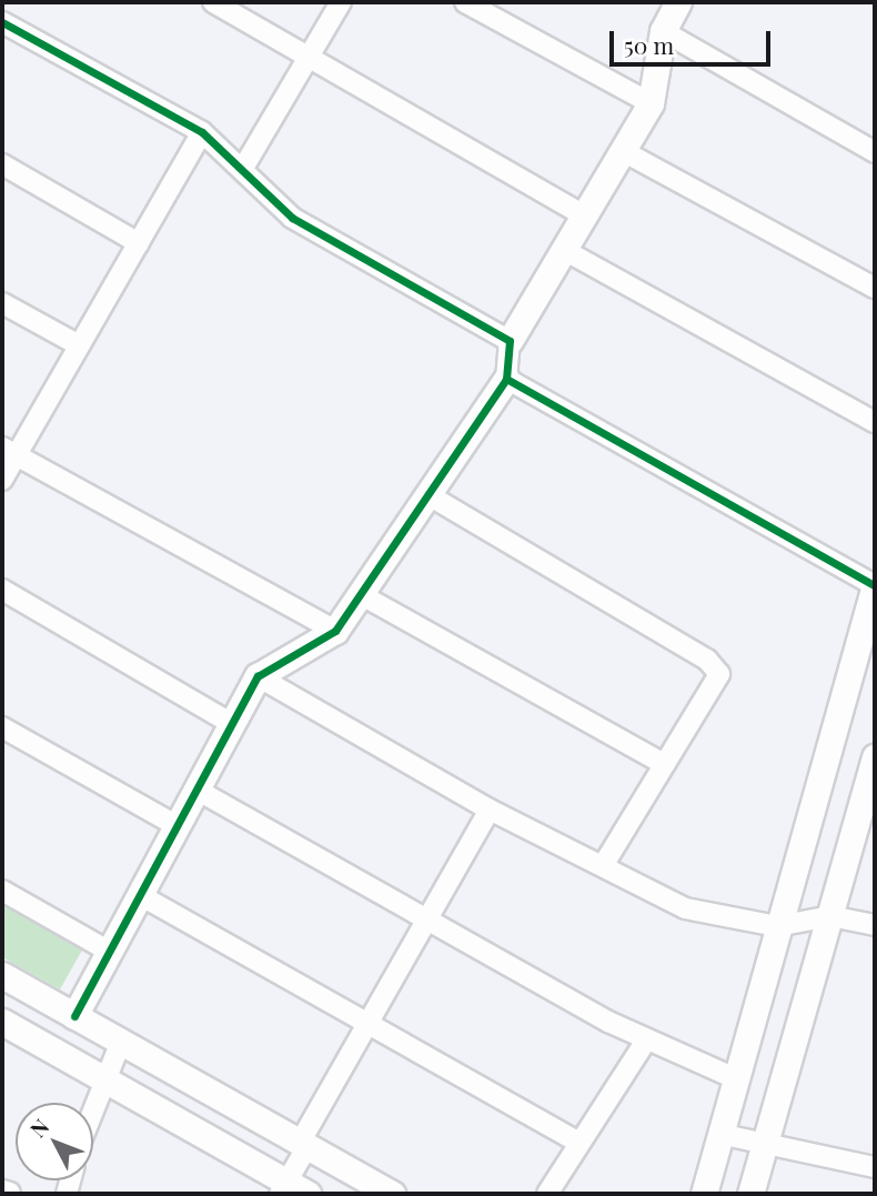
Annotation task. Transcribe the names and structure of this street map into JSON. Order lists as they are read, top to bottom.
{
  "scale_bar": "50 m",
  "north": "top left"
}
